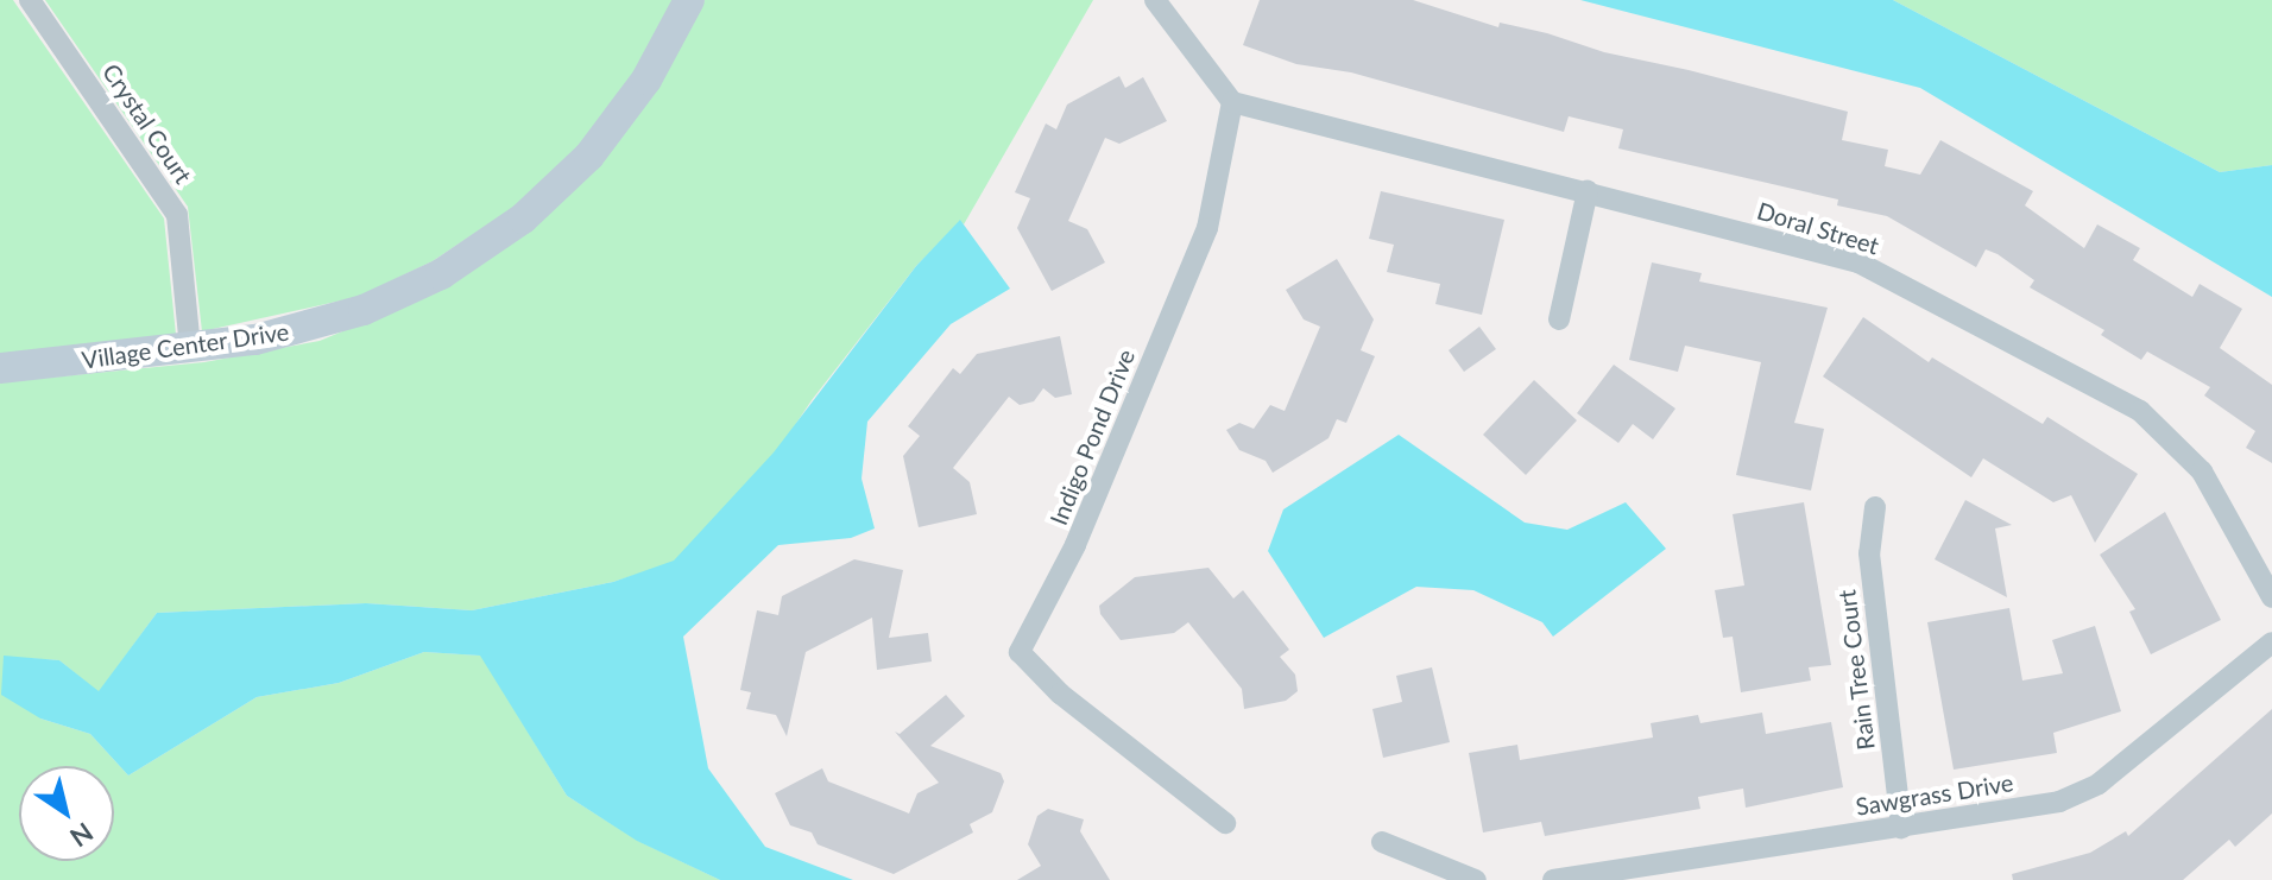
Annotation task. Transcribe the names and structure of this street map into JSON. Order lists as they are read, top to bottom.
{
  "streets": {
    "street": [
      "Crystal Court",
      "Doral Street",
      "Village Center Drive",
      "Indigo Pond Drive",
      "Rain Tree Court",
      "Sawgrass Drive"
    ]
  },
  "crossings": [
    ["Crystal Court", "Village Center Drive"],
    ["Doral Street", "Indigo Pond Drive"],
    ["Rain Tree Court", "Sawgrass Drive"]
  ],
  "north": "bottom right"
}
